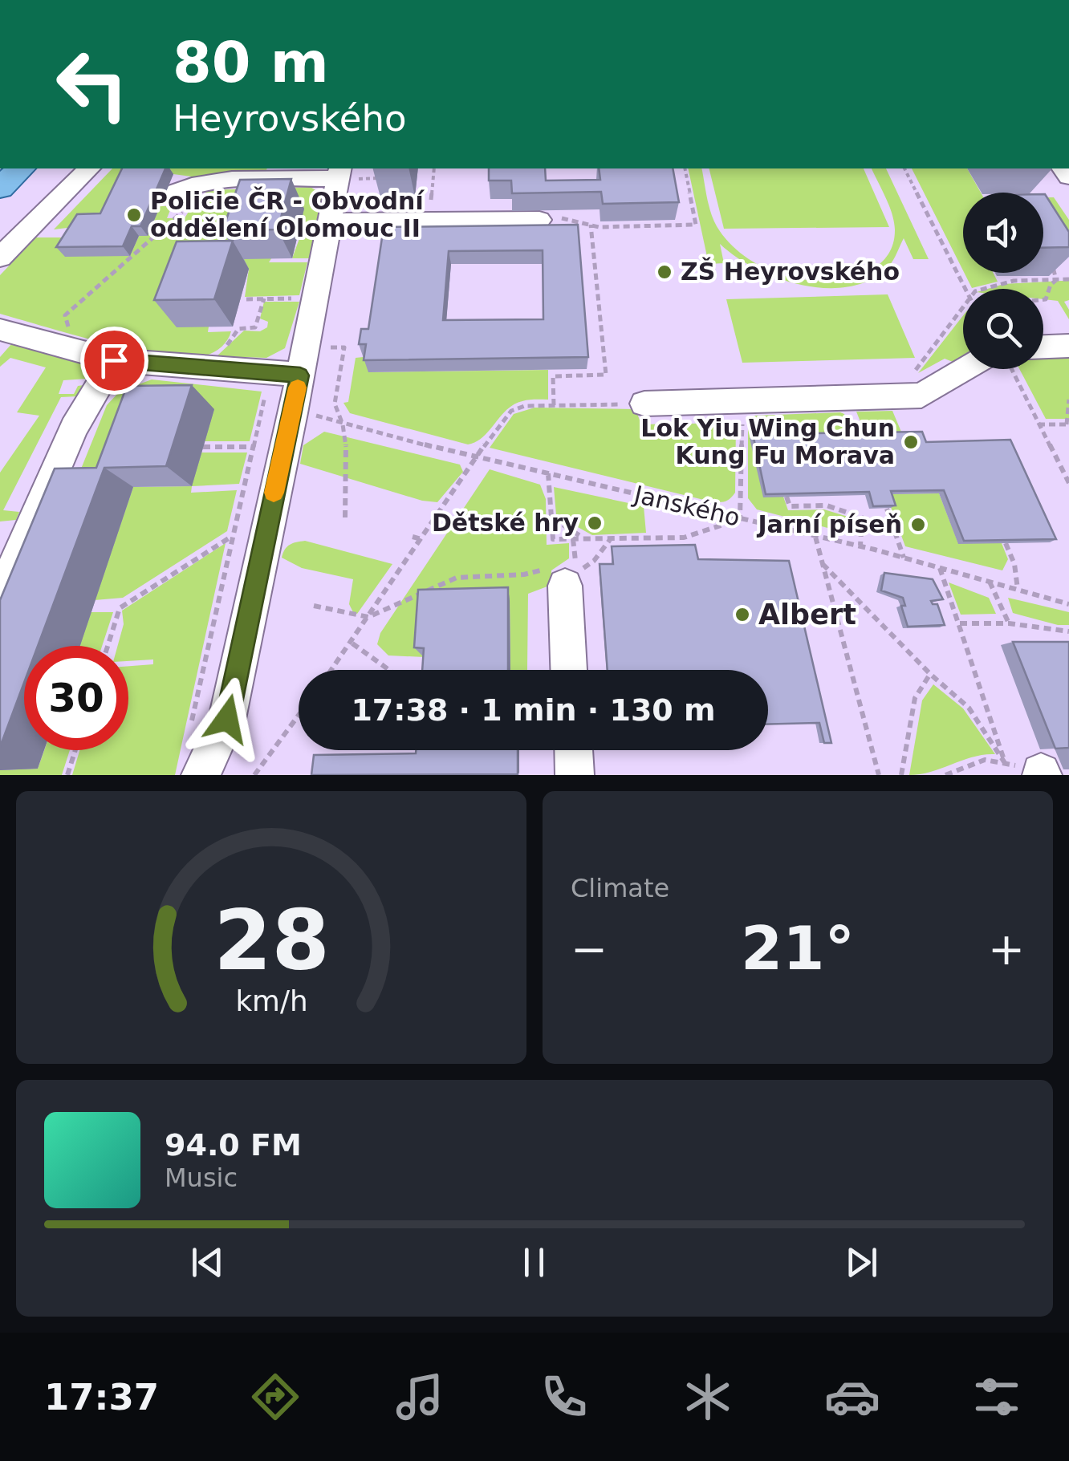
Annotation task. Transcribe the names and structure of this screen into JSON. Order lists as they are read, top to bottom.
{
  "streets": {
    "path": ["Janského"]
  },
  "places": [
    "Policie ČR - Obvodní oddělení Olomouc II",
    "ZŠ Heyrovského",
    "Lok Yiu Wing Chun Kung Fu Morava",
    "Dětské hry",
    "Jarní píseň",
    "Albert"
  ],
  "page": {
    "turn": ["80 m", "Heyrovského"],
    "limit": "30",
    "trip": "17:38 · 1 min · 130 m",
    "tile": "Climate",
    "heat": ["−", "21°", "+"],
    "song": ["94.0 FM", "Music"],
    "tabs": "17:37",
    "gauge": ["28", "km/h"]
  }
}
